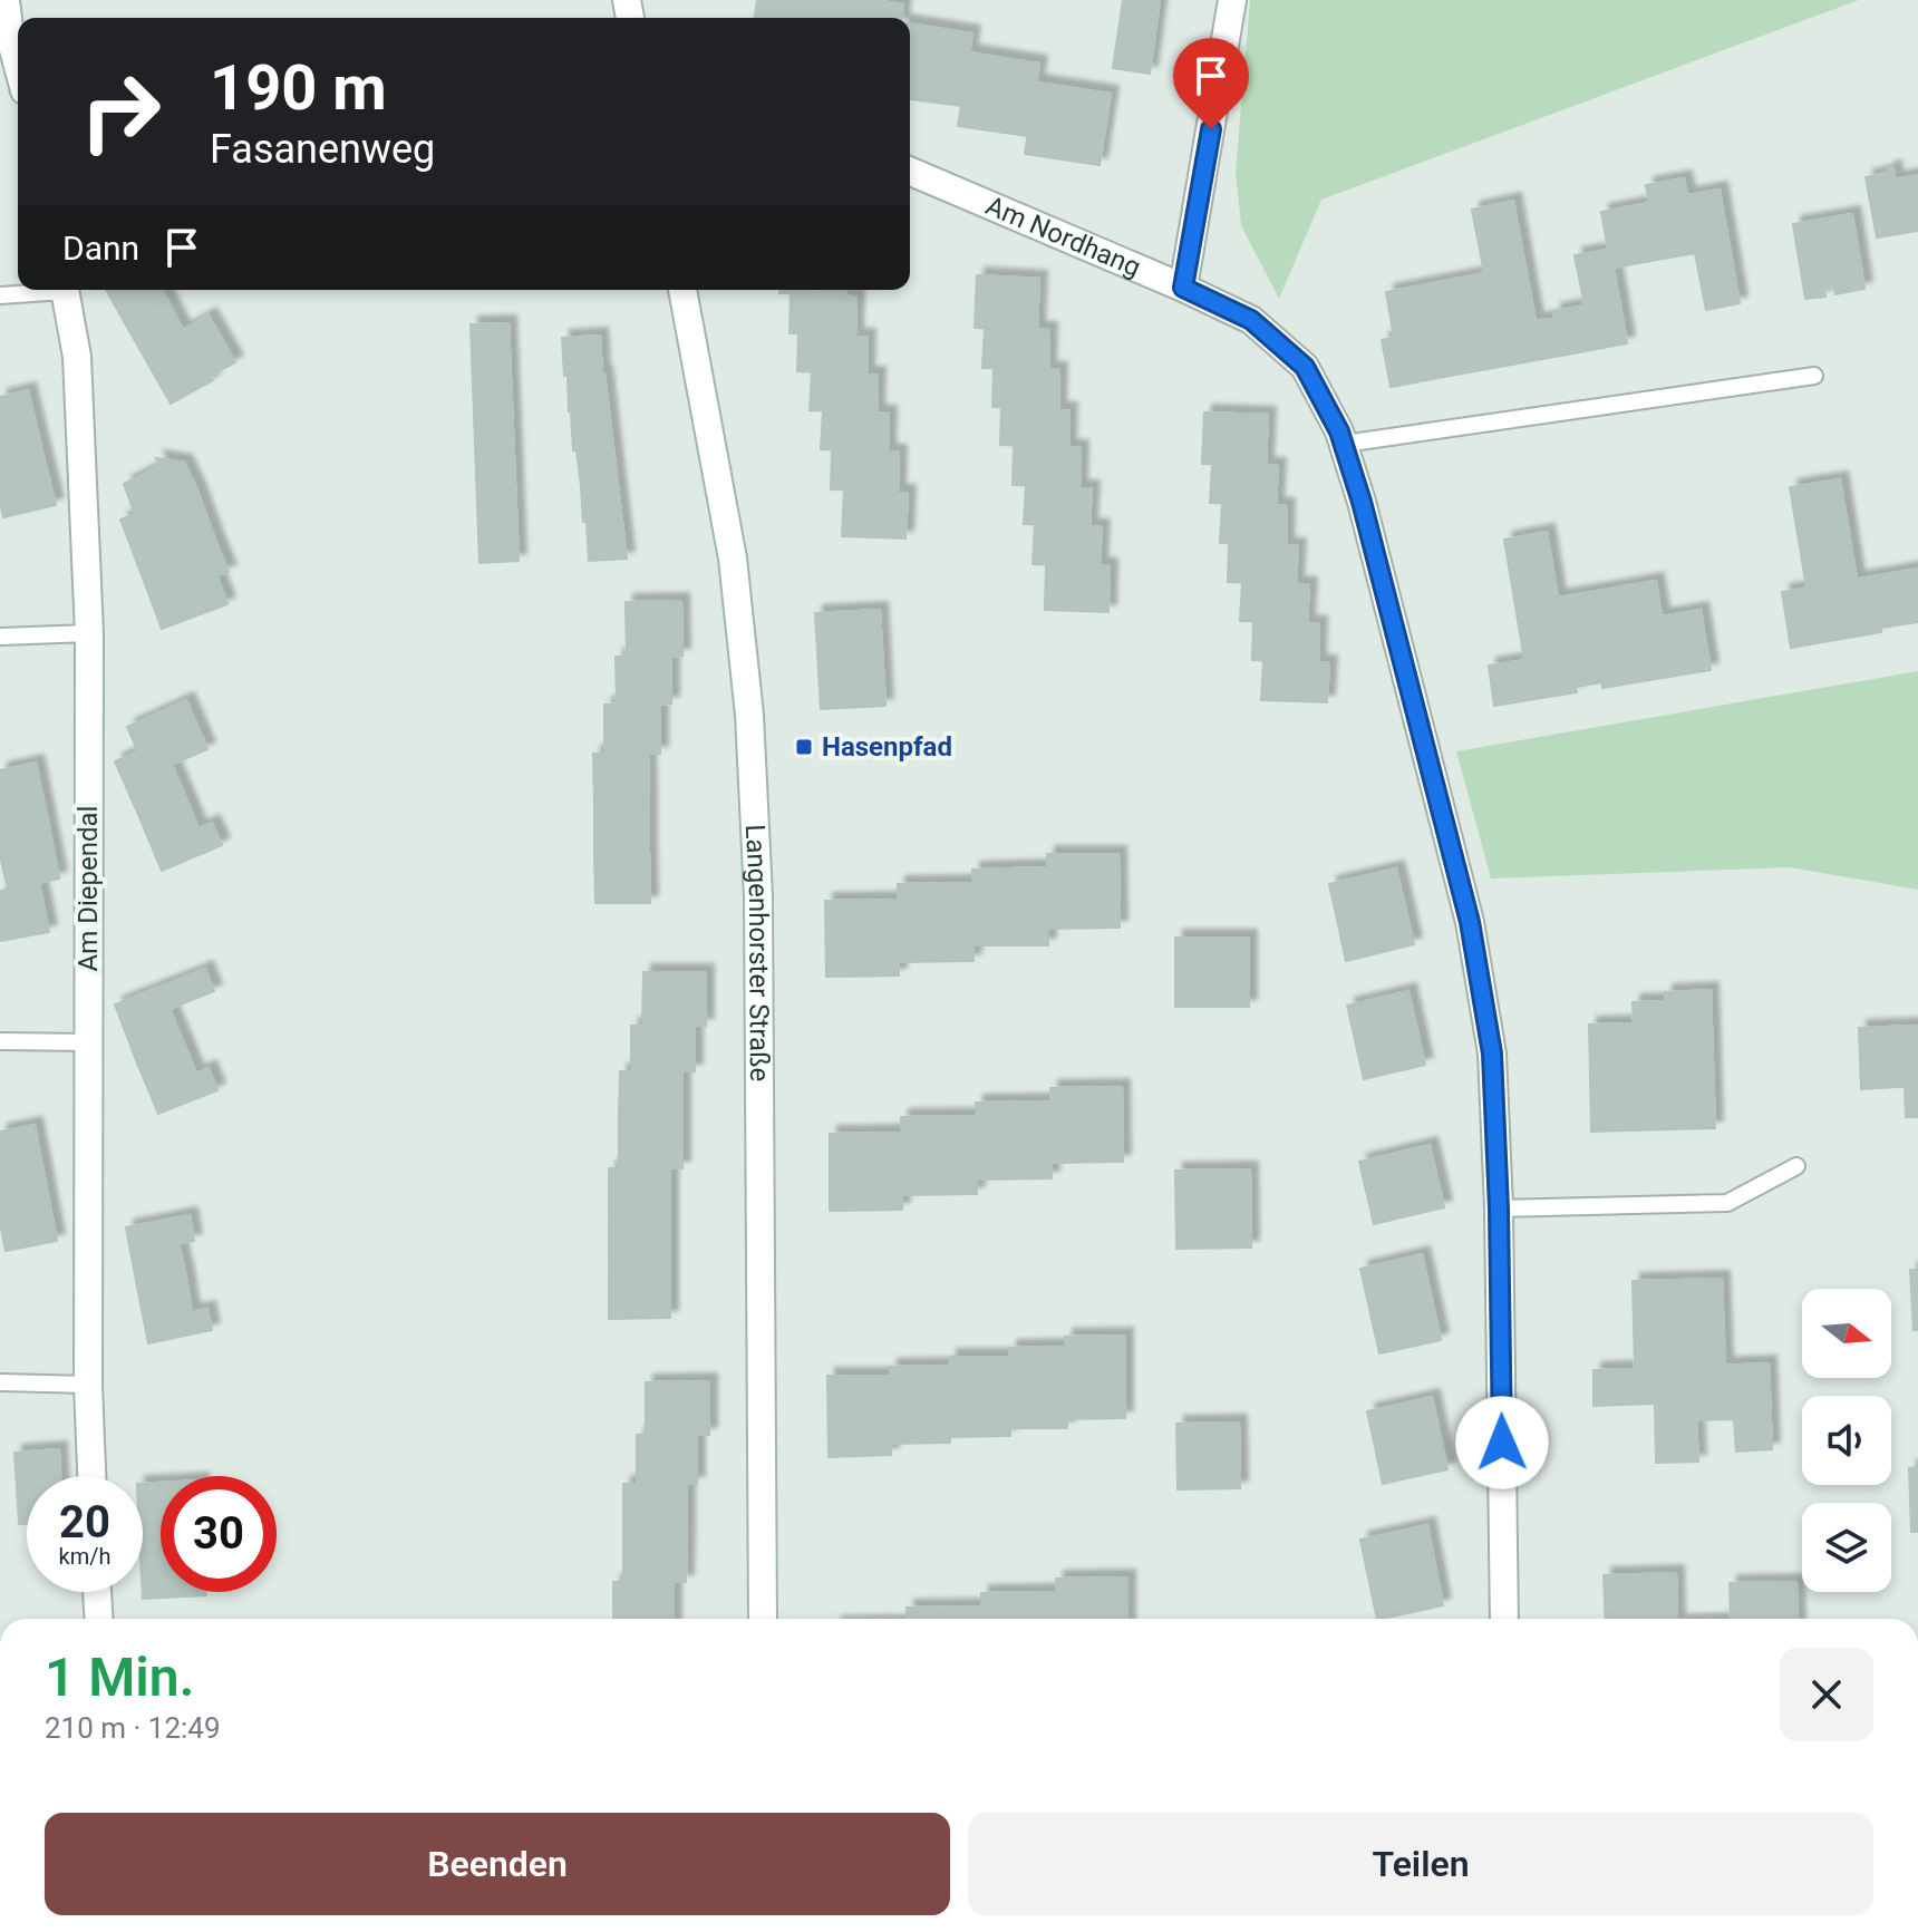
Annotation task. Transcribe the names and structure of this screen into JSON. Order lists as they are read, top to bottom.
{
  "streets": {
    "street": ["Am Nordhang", "Am Diependal", "Langenhorster Straße"]
  },
  "places": {
    "transit": ["Hasenpfad"]
  },
  "north": "right",
  "page": {
    "turn": ["190 m", "Fasanenweg"],
    "then": "Dann",
    "speed": "20 km/h",
    "limit": "30",
    "heading": ["1 Min.", "210 m · 12:49"],
    "buttons": ["Beenden", "Teilen"]
  }
}
